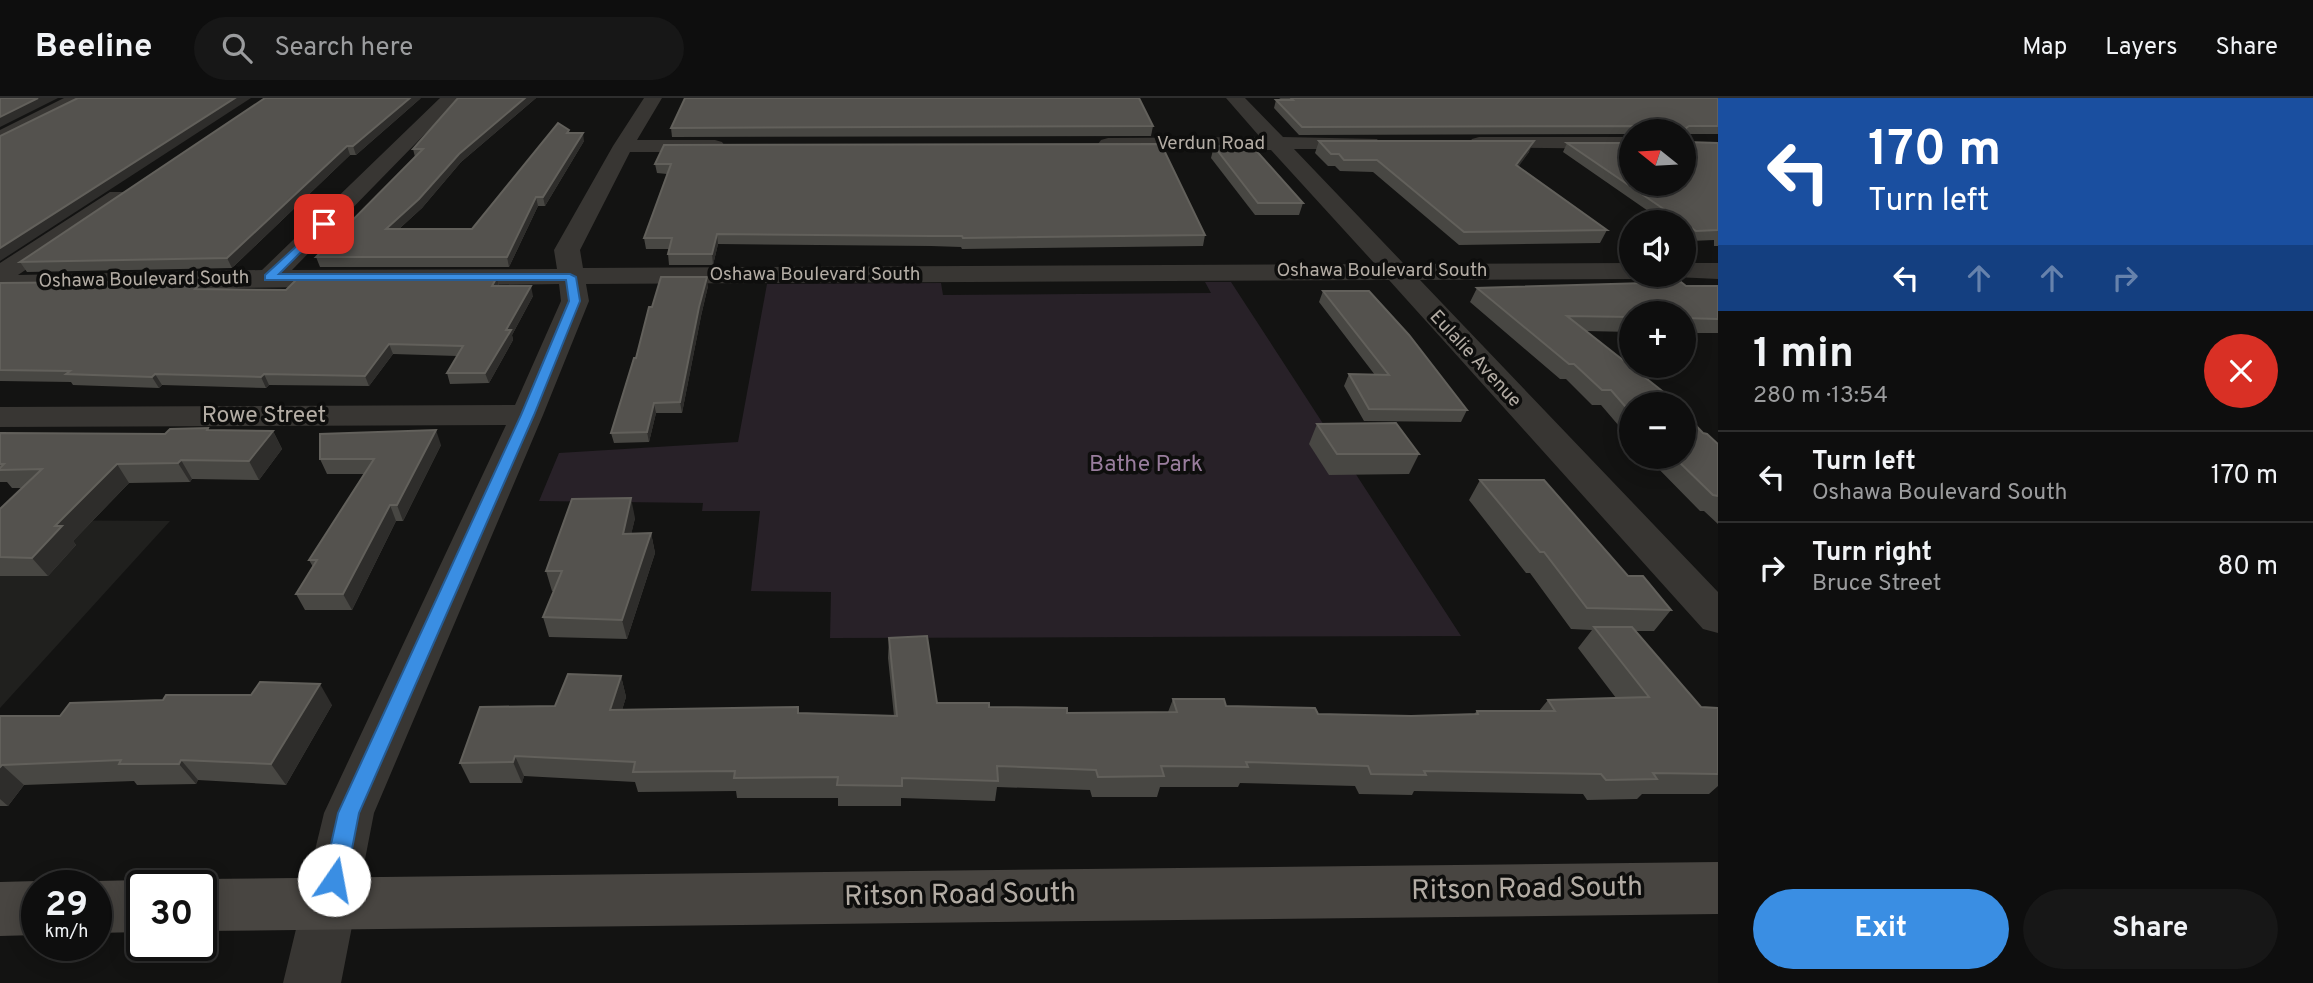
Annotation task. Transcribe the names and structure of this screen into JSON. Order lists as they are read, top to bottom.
{
  "streets": {
    "main road": ["Ritson Road South"],
    "street": [
      "Verdun Road",
      "Oshawa Boulevard South",
      "Eulalie Avenue",
      "Rowe Street"
    ]
  },
  "crossings": [
    ["Verdun Road", "Eulalie Avenue"],
    ["Oshawa Boulevard South", "Eulalie Avenue"]
  ],
  "parks": ["Bathe Park"],
  "north": "left",
  "page": {
    "header": "Beeline",
    "search": "Search here",
    "nav": ["Map", "Layers", "Share"],
    "turn": ["170 m", "Turn left"],
    "map_buttons": ["+", "−"],
    "heading": ["1 min", "280 m · 13:54"],
    "list": [
      {
        "name": "Turn left",
        "note": "Oshawa Boulevard South",
        "value": "170 m"
      },
      {
        "name": "Turn right",
        "note": "Bruce Street",
        "value": "80 m"
      }
    ],
    "speed": "29 km/h",
    "limit": "30",
    "buttons": ["Exit", "Share"]
  }
}
